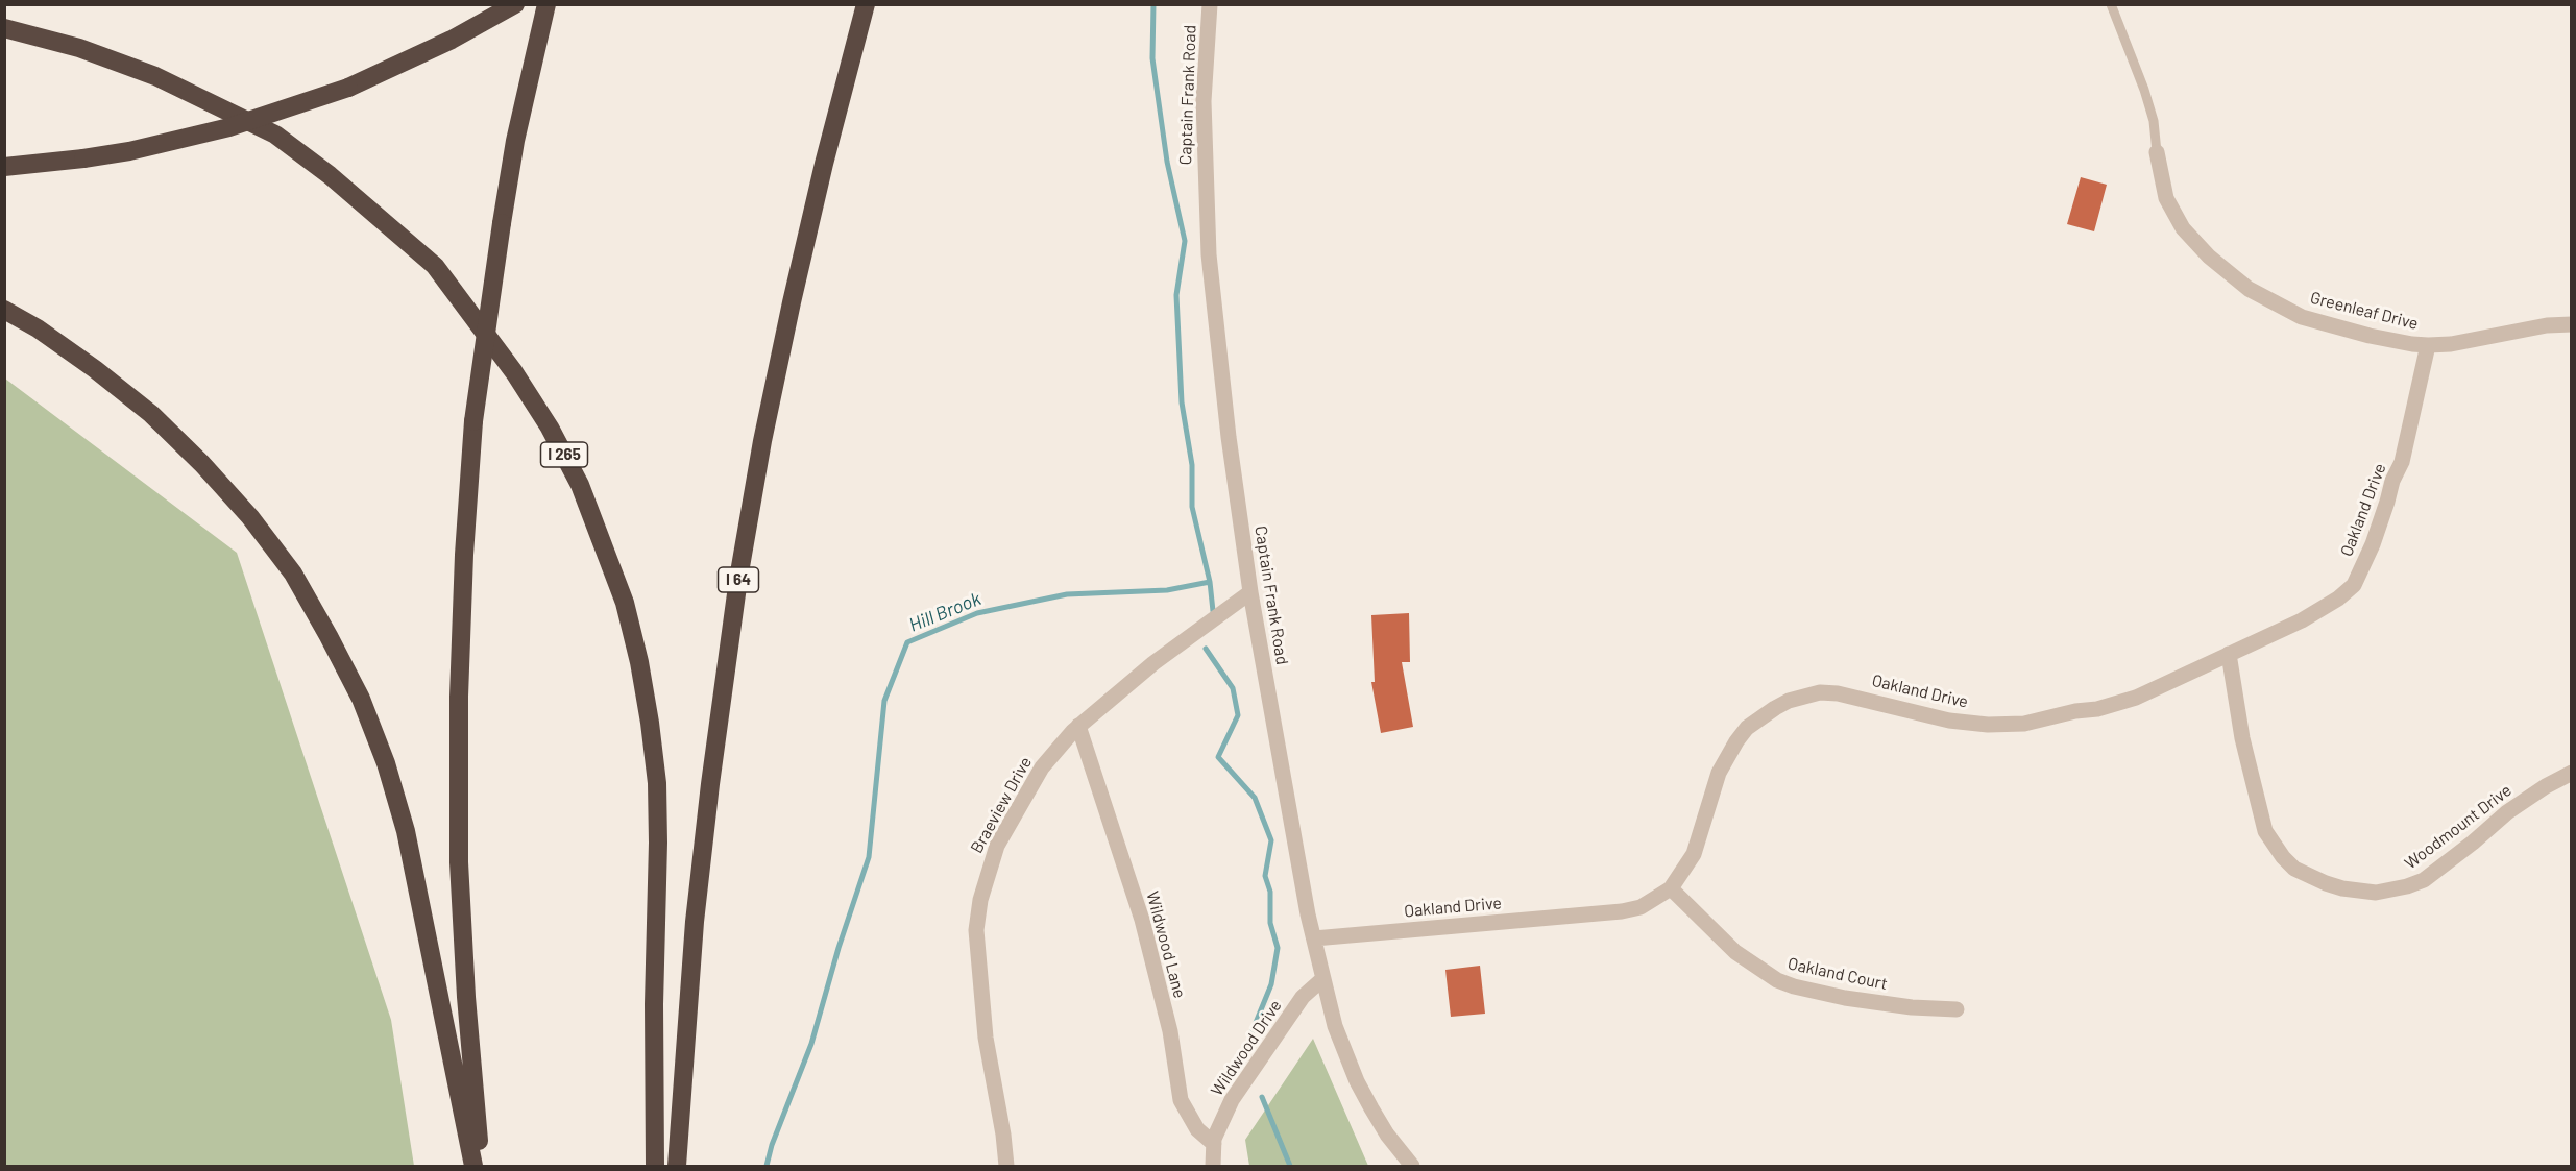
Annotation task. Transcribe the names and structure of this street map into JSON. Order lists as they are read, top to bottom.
{
  "streets": {
    "highway": ["I 265", "I 64"],
    "street": [
      "Captain Frank Road",
      "Greenleaf Drive",
      "Oakland Drive",
      "Braeview Drive",
      "Woodmount Drive",
      "Wildwood Lane",
      "Oakland Court",
      "Wildwood Drive"
    ]
  },
  "crossings": [
    ["Captain Frank Road", "Oakland Drive"],
    ["Captain Frank Road", "Braeview Drive"],
    ["Captain Frank Road", "Wildwood Drive"],
    ["Greenleaf Drive", "Oakland Drive"],
    ["Oakland Drive", "Woodmount Drive"],
    ["Oakland Drive", "Oakland Court"],
    ["Braeview Drive", "Wildwood Lane"],
    ["Wildwood Lane", "Wildwood Drive"]
  ],
  "water": ["Hill Brook"]
}
